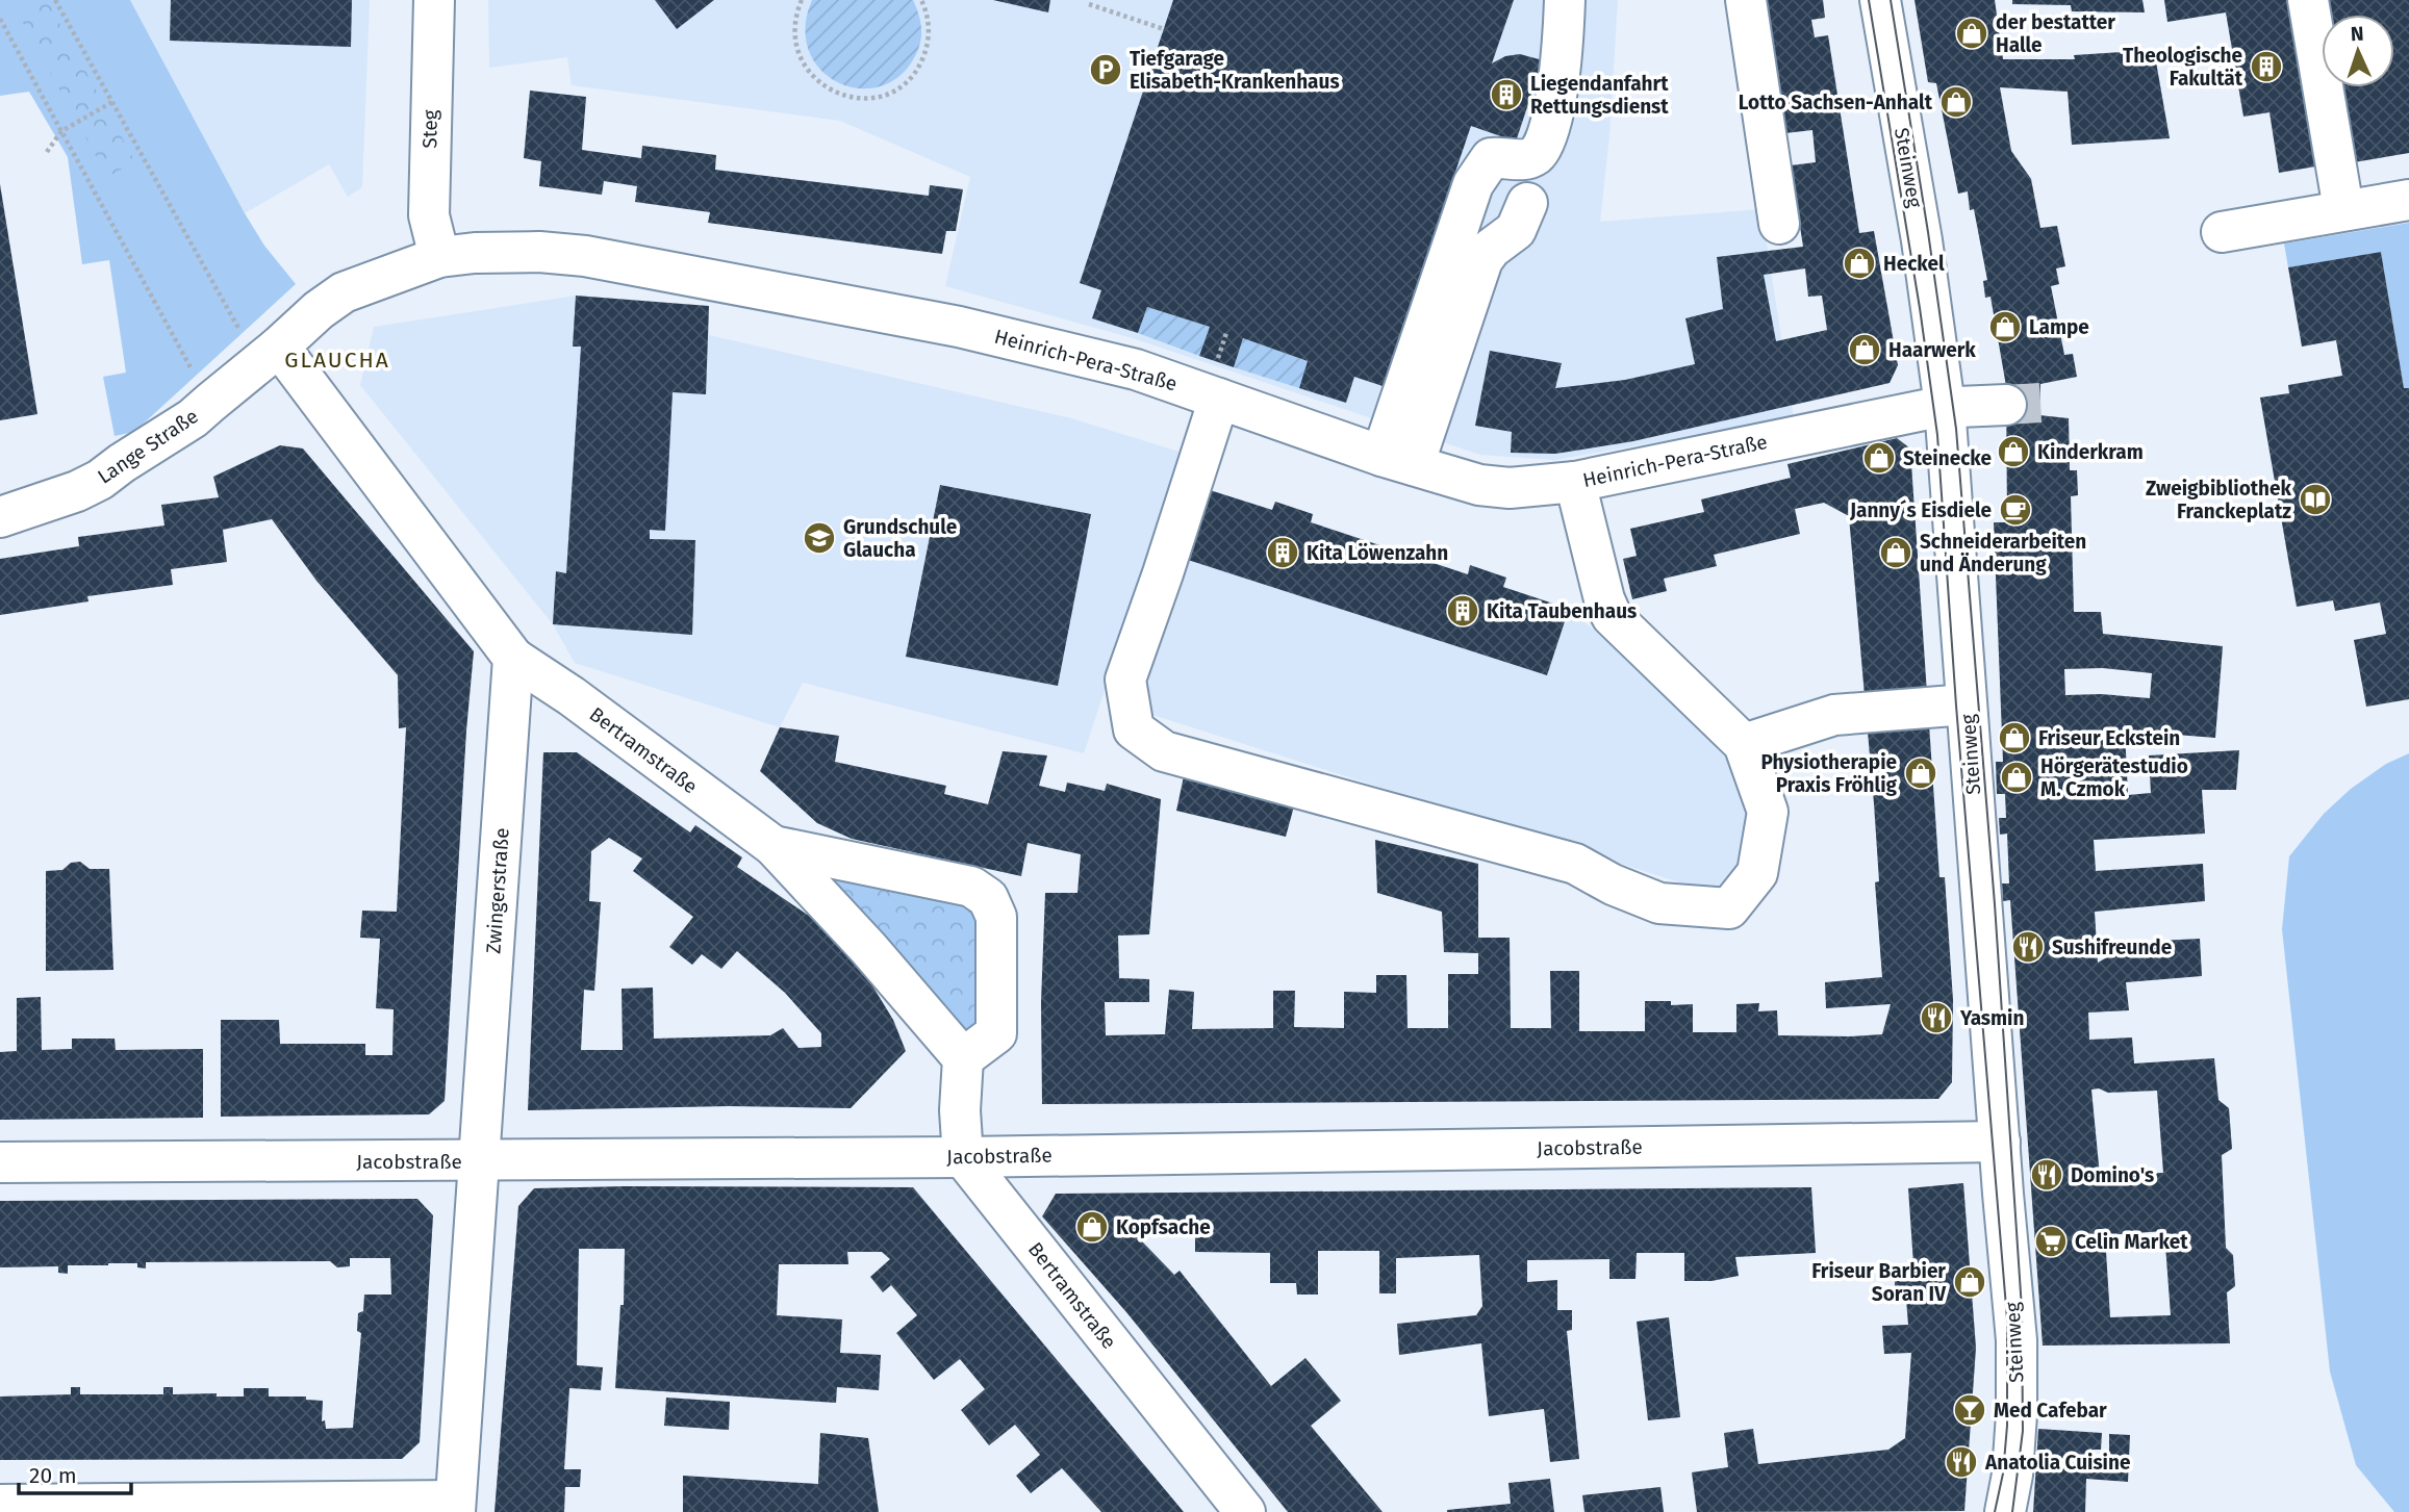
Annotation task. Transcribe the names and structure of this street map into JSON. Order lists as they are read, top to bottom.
{
  "streets": {
    "street": [
      "Steg",
      "Steinweg",
      "Heinrich-Pera-Straße",
      "Lange Straße",
      "Bertramstraße",
      "Zwingerstraße",
      "Jacobstraße"
    ]
  },
  "crossings": [
    ["Steg", "Heinrich-Pera-Straße"],
    ["Steinweg", "Heinrich-Pera-Straße"],
    ["Steinweg", "Jacobstraße"],
    ["Heinrich-Pera-Straße", "Lange Straße"],
    ["Bertramstraße", "Zwingerstraße"],
    ["Bertramstraße", "Jacobstraße"],
    ["Zwingerstraße", "Jacobstraße"]
  ],
  "districts": ["GLAUCHA"],
  "places": {
    "shop": [
      "der bestatter Halle",
      "Lotto Sachsen-Anhalt",
      "Heckel",
      "Lampe",
      "Haarwerk",
      "Kinderkram",
      "Steinecke",
      "Schneiderarbeiten und Änderung",
      "Friseur Eckstein",
      "Physiotherapie Praxis Fröhlig",
      "Hörgerätestudio M. Czmok",
      "Kopfsache",
      "Friseur Barbier Soran IV"
    ],
    "building": [
      "Theologische Fakultät",
      "Liegendanfahrt Rettungsdienst",
      "Kita Löwenzahn",
      "Kita Taubenhaus"
    ],
    "parking": ["Tiefgarage Elisabeth-Krankenhaus"],
    "library": ["Zweigbibliothek Franckeplatz"],
    "cafe": ["Janny´s Eisdiele"],
    "school or university": ["Grundschule Glaucha"],
    "restaurant": [
      "Sushifreunde",
      "Yasmin",
      "Domino's",
      "Anatolia Cuisine"
    ],
    "supermarket": ["Celin Market"],
    "bar": ["Med Cafebar"]
  },
  "scale_bar": "20 m",
  "north": "top"
}
